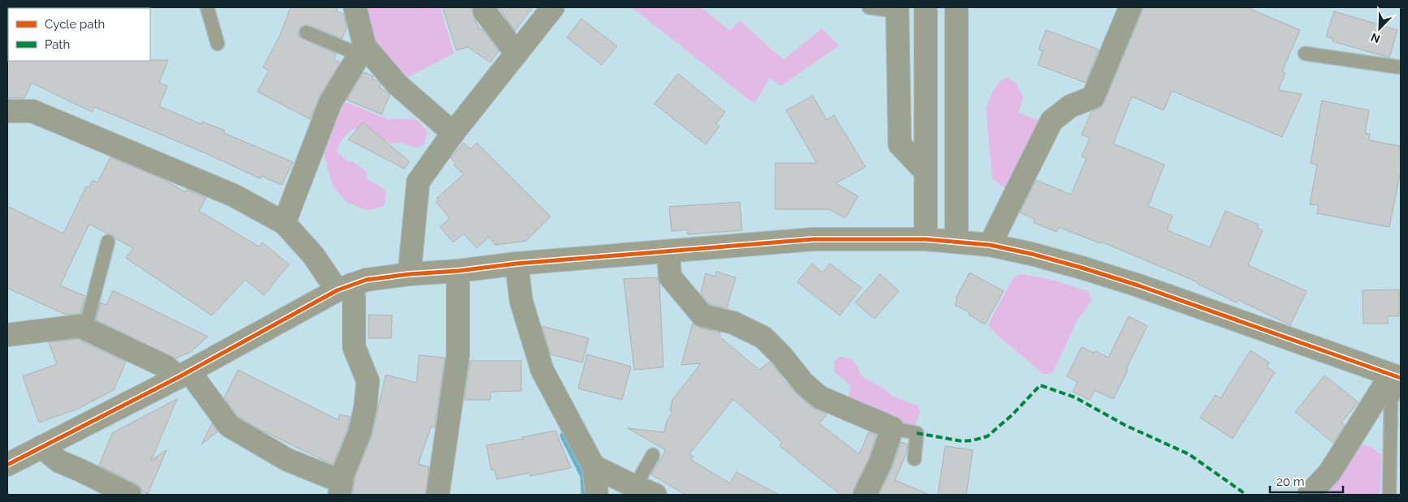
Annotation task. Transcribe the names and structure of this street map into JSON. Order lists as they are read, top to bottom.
{
  "legend": ["Cycle path", "Path"],
  "scale_bar": "20 m",
  "north": "bottom left"
}
